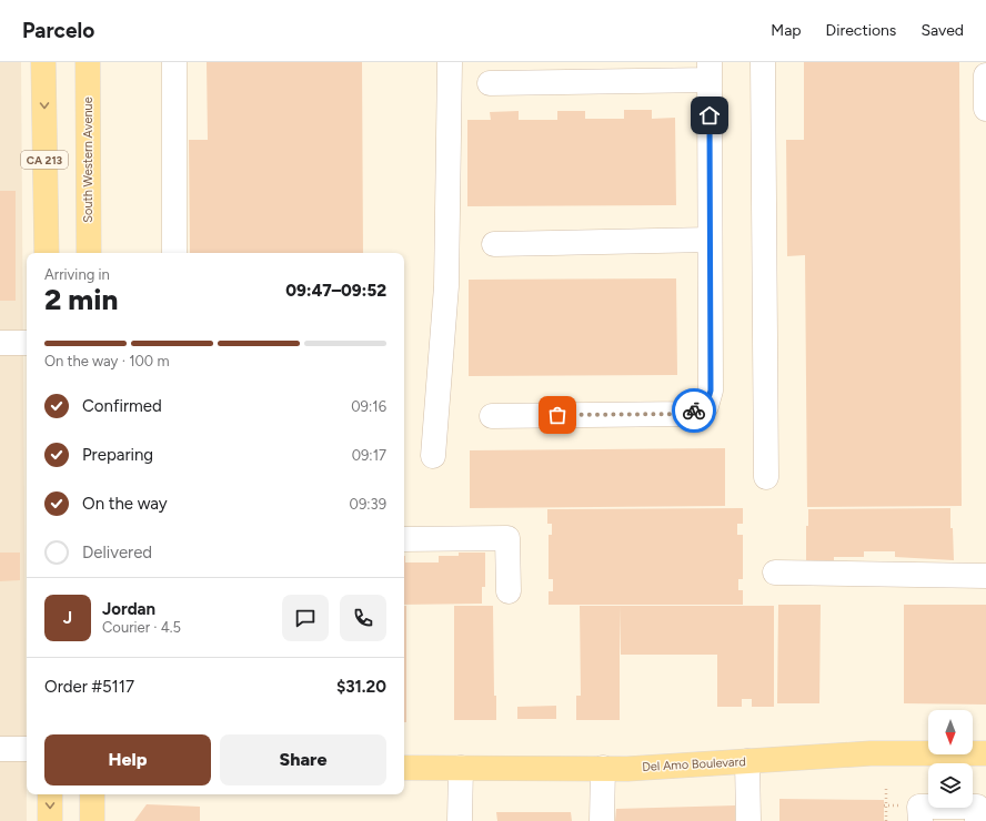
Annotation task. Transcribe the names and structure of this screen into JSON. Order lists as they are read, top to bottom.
{
  "streets": {
    "main road": ["CA 213", "South Western Avenue", "Del Amo Boulevard"]
  },
  "north": "bottom",
  "page": {
    "header": "Parcelo",
    "nav": ["Map", "Directions", "Saved"],
    "heading": ["2 min", "Arriving in", "09:47–09:52"],
    "panel": [
      "Jordan",
      "Courier · 4.5",
      "Order #5117",
      "$31.20"
    ],
    "bar": "On the way · 100 m",
    "list": [
      ["Confirmed", "09:16"],
      ["Preparing", "09:17"],
      ["On the way", "09:39"],
      "Delivered"
    ],
    "round": "J",
    "buttons": ["Help", "Share"]
  }
}
